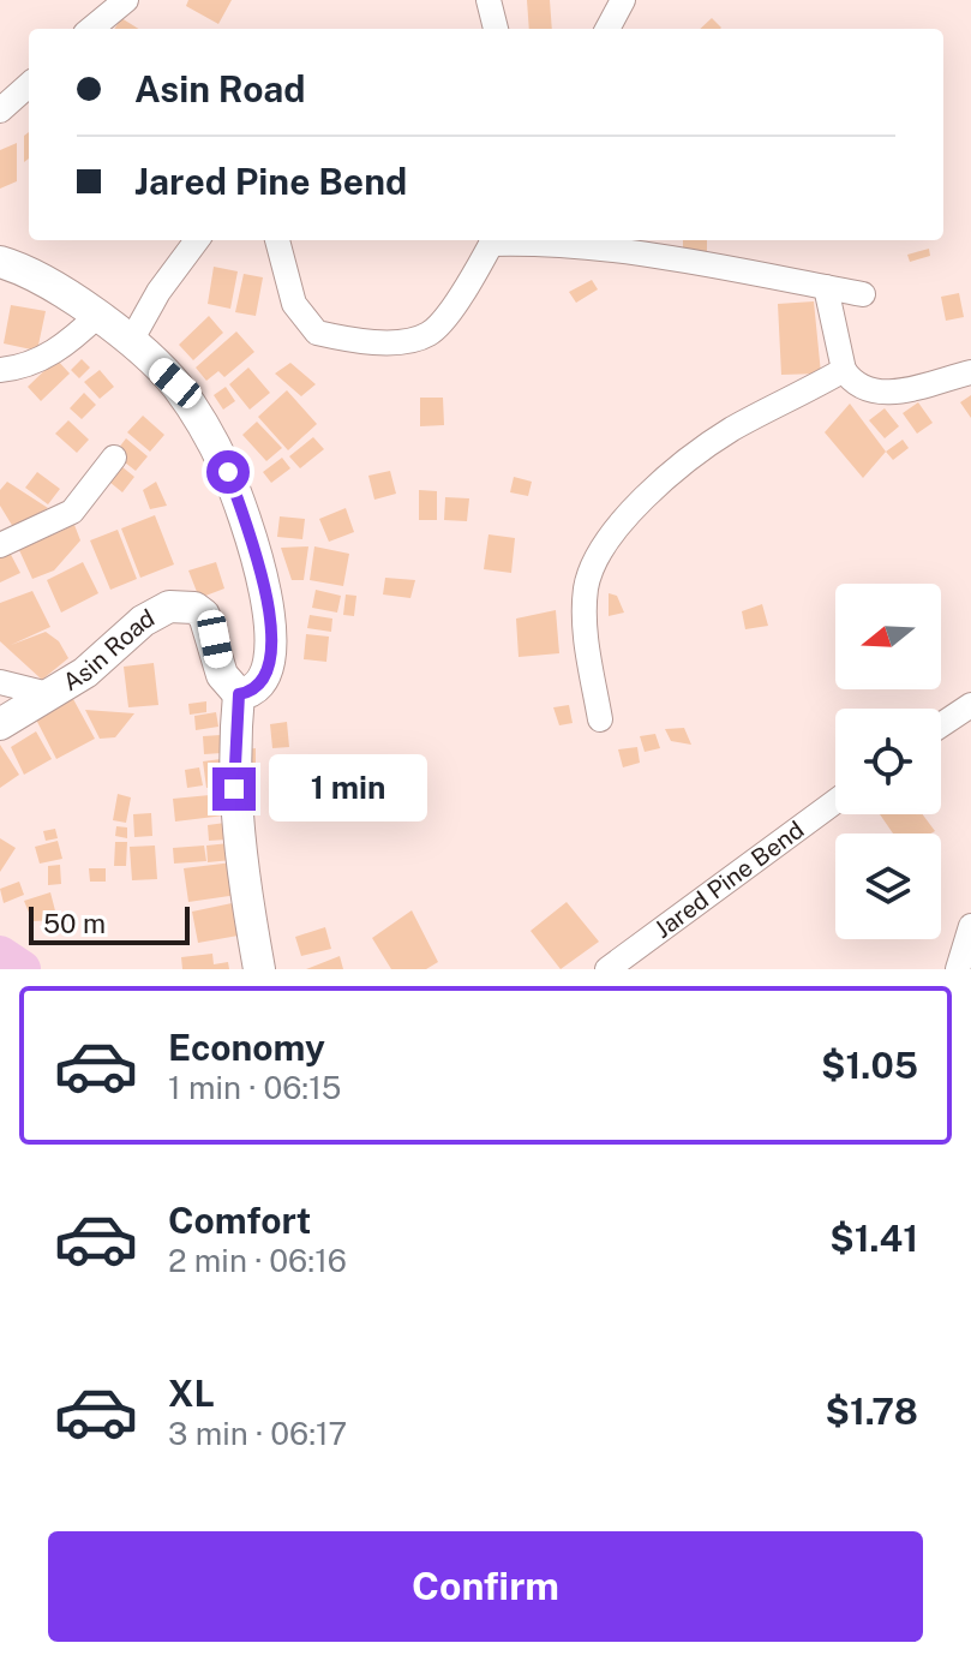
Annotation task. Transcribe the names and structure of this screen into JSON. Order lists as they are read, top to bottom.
{
  "streets": {
    "main road": ["Asin Road"],
    "street": ["Jared Pine Bend"]
  },
  "scale_bar": "50 m",
  "north": "left",
  "page": {
    "banner": ["Asin Road", "Jared Pine Bend"],
    "bubble": "1 min",
    "scale": "50 m",
    "list": [
      {
        "name": "Economy",
        "note": "1 min · 06:15",
        "value": "$1.05"
      },
      {
        "name": "Comfort",
        "note": "2 min · 06:16",
        "value": "$1.41"
      },
      {
        "name": "XL",
        "note": "3 min · 06:17",
        "value": "$1.78"
      }
    ],
    "buttons": "Confirm"
  }
}
